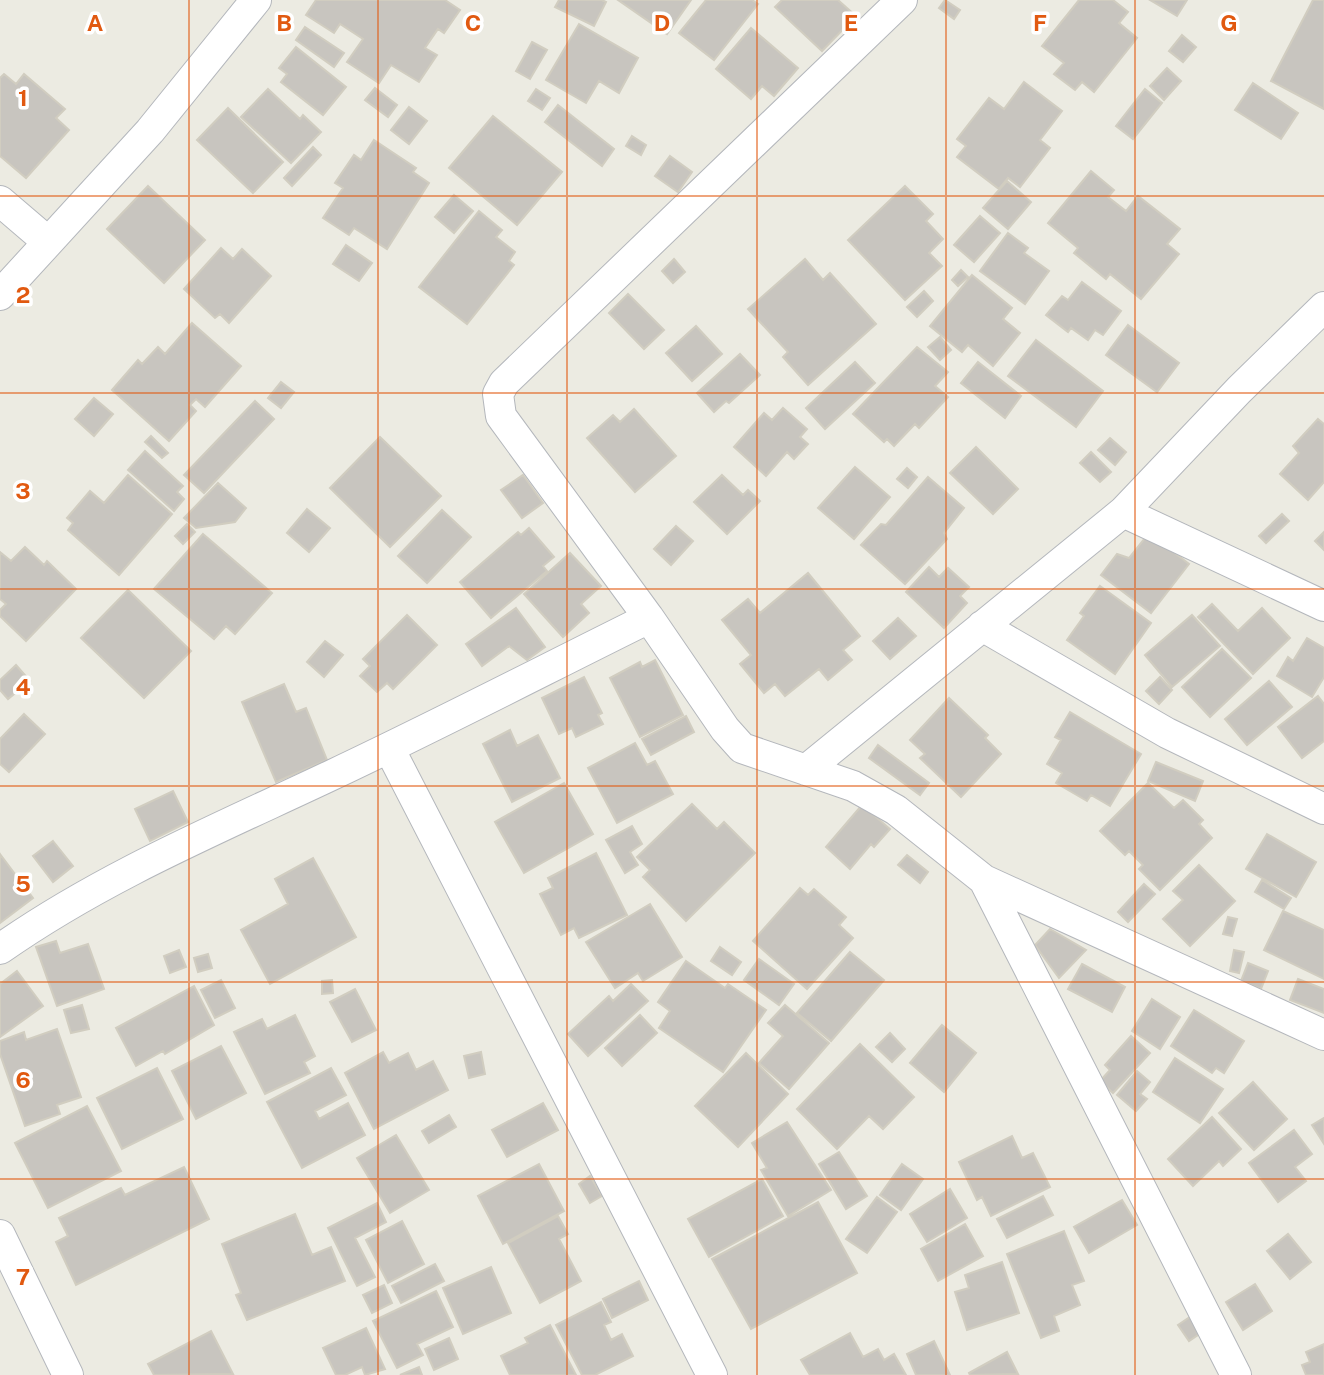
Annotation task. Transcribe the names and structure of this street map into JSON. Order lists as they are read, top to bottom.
{
  "grid": {
    "columns": [
      "A",
      "B",
      "C",
      "D",
      "E",
      "F",
      "G"
    ],
    "rows": [
      "1",
      "2",
      "3",
      "4",
      "5",
      "6",
      "7"
    ]
  }
}
